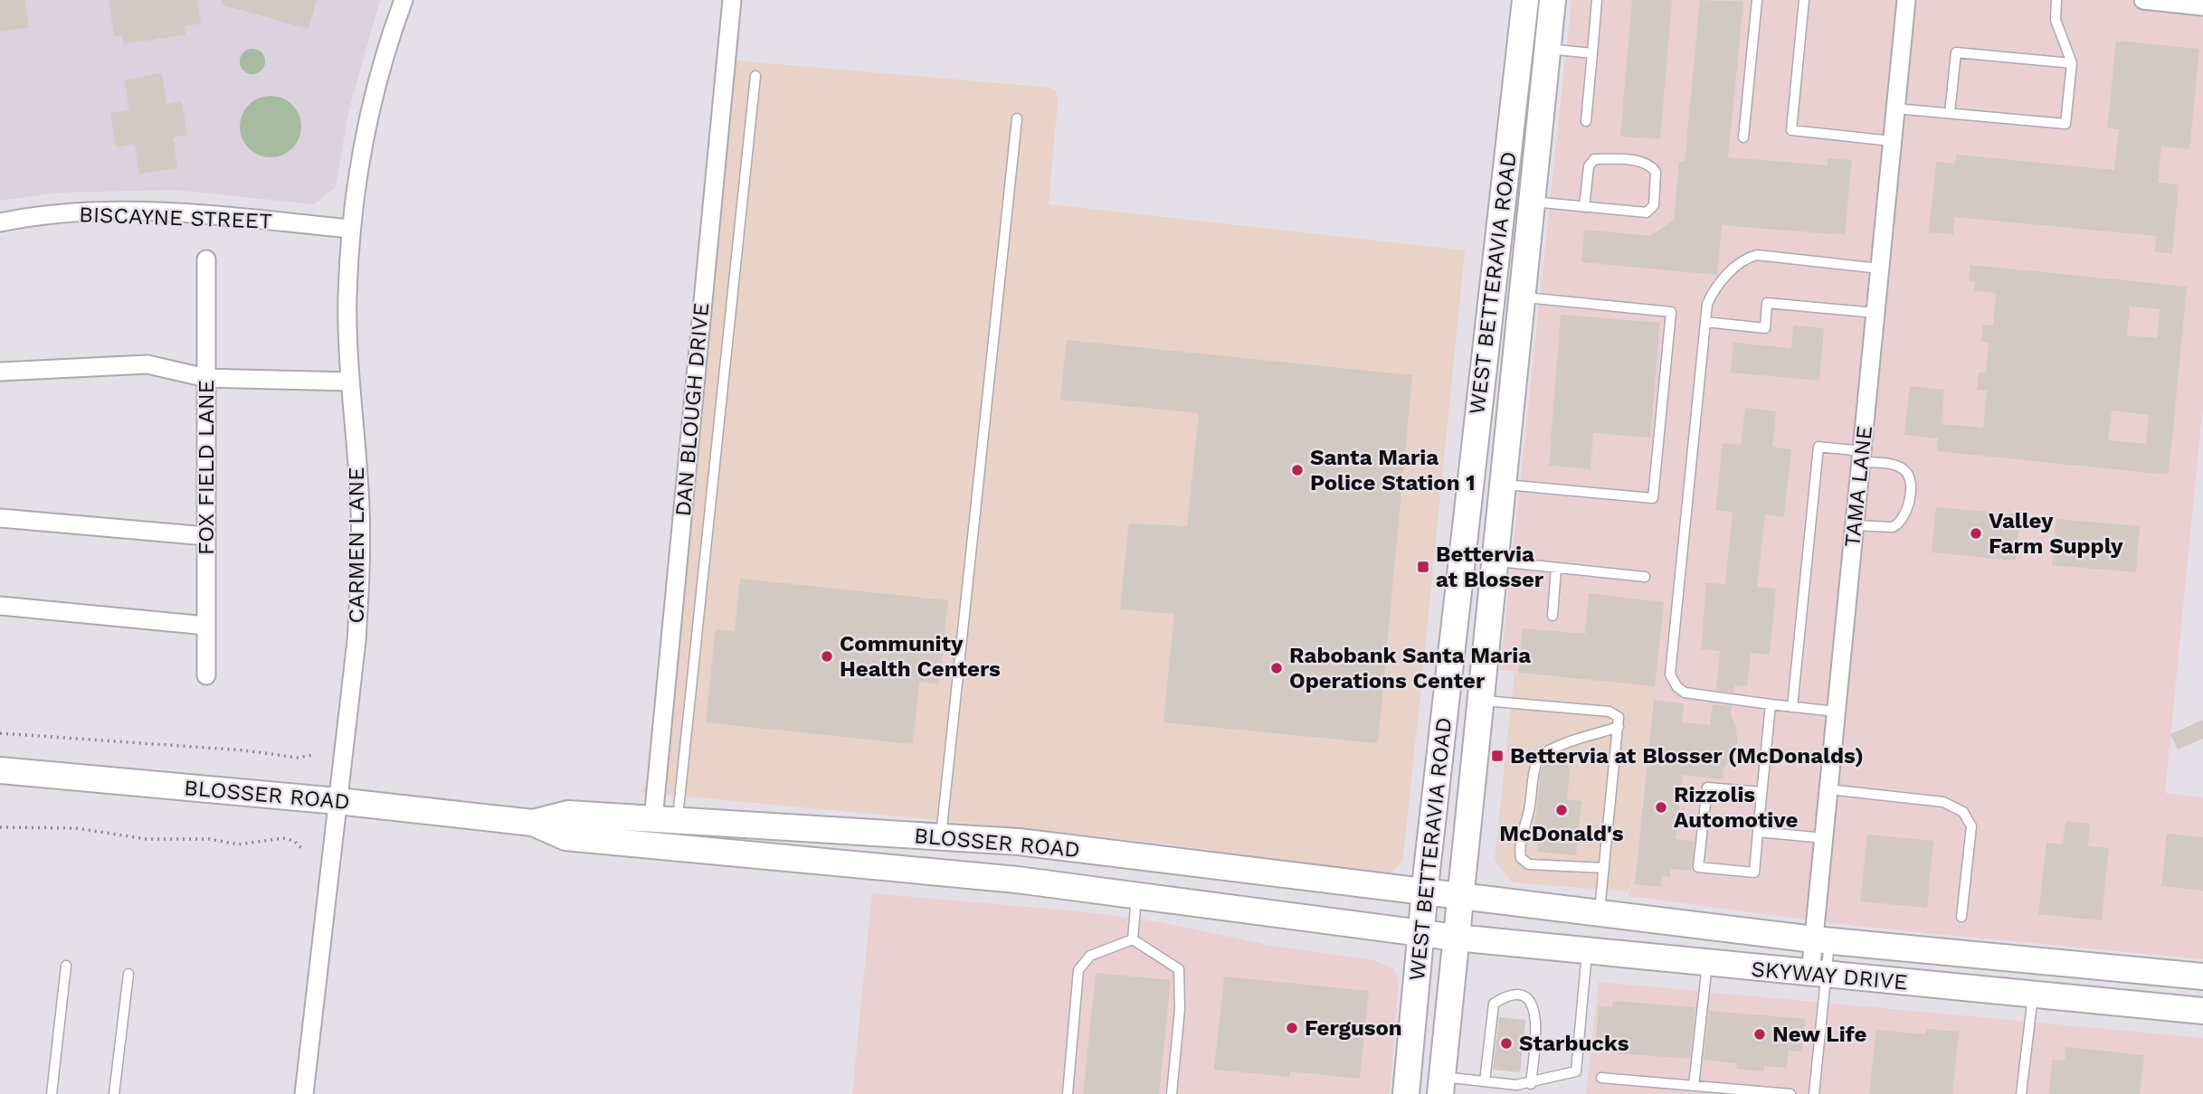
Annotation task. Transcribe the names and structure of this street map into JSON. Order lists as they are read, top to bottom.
{
  "streets": {
    "main road": ["WEST BETTERAVIA ROAD", "BLOSSER ROAD", "SKYWAY DRIVE"],
    "street": [
      "BISCAYNE STREET",
      "DAN BLOUGH DRIVE",
      "FOX FIELD LANE",
      "TAMA LANE",
      "CARMEN LANE"
    ]
  },
  "crossings": [
    ["BISCAYNE STREET", "CARMEN LANE"],
    ["WEST BETTERAVIA ROAD", "BLOSSER ROAD"],
    ["WEST BETTERAVIA ROAD", "SKYWAY DRIVE"],
    ["DAN BLOUGH DRIVE", "BLOSSER ROAD"],
    ["TAMA LANE", "SKYWAY DRIVE"],
    ["CARMEN LANE", "BLOSSER ROAD"],
    ["BLOSSER ROAD", "SKYWAY DRIVE"]
  ],
  "places": {
    "other": [
      "Santa Maria Police Station 1",
      "Valley Farm Supply",
      "Community Health Centers",
      "Rabobank Santa Maria Operations Center",
      "Rizzolis Automotive",
      "McDonald's",
      "Ferguson",
      "New Life",
      "Starbucks"
    ],
    "transit": ["Bettervia at Blosser", "Bettervia at Blosser (McDonalds)"]
  }
}
